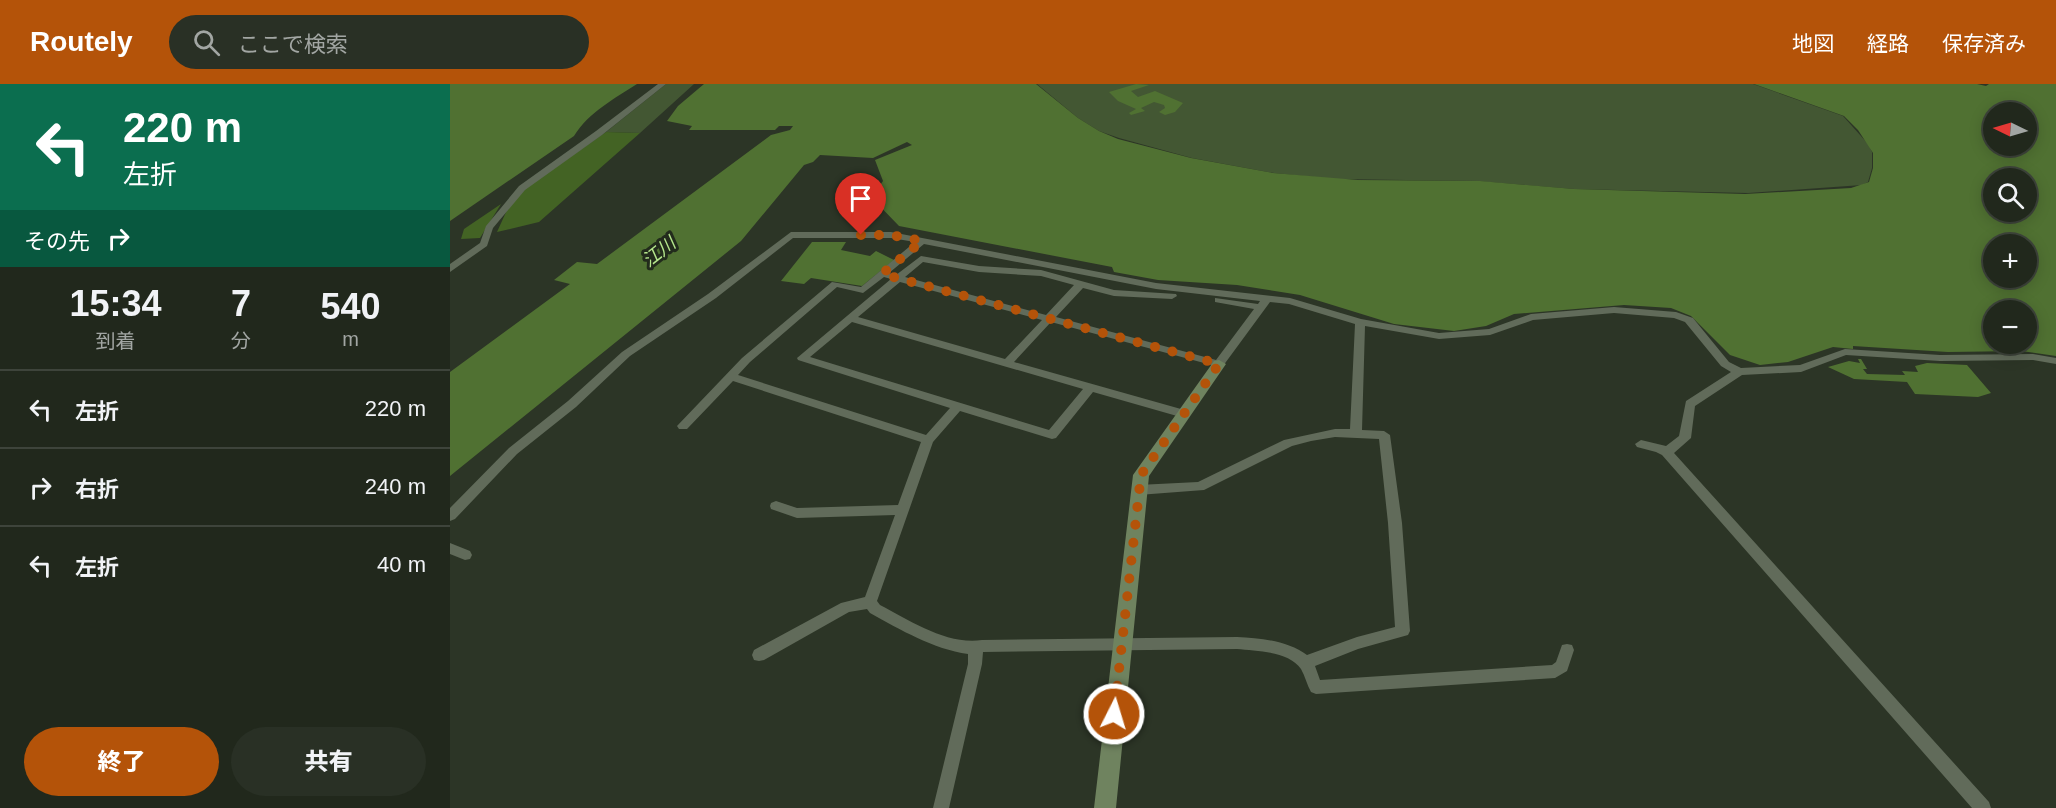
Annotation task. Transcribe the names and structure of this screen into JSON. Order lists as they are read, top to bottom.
{
  "water": ["江川"],
  "north": "left",
  "page": {
    "header": "Routely",
    "search": "ここで検索",
    "nav": ["地図", "経路", "保存済み"],
    "turn": ["220 m", "左折"],
    "map_buttons": ["+", "−"],
    "then": "その先",
    "eta": [
      "15:34",
      "到着",
      "7",
      "分",
      "540",
      "m"
    ],
    "list": [
      {
        "name": "左折",
        "value": "220 m"
      },
      {
        "name": "右折",
        "value": "240 m"
      },
      {
        "name": "左折",
        "value": "40 m"
      }
    ],
    "buttons": ["終了", "共有"]
  }
}
